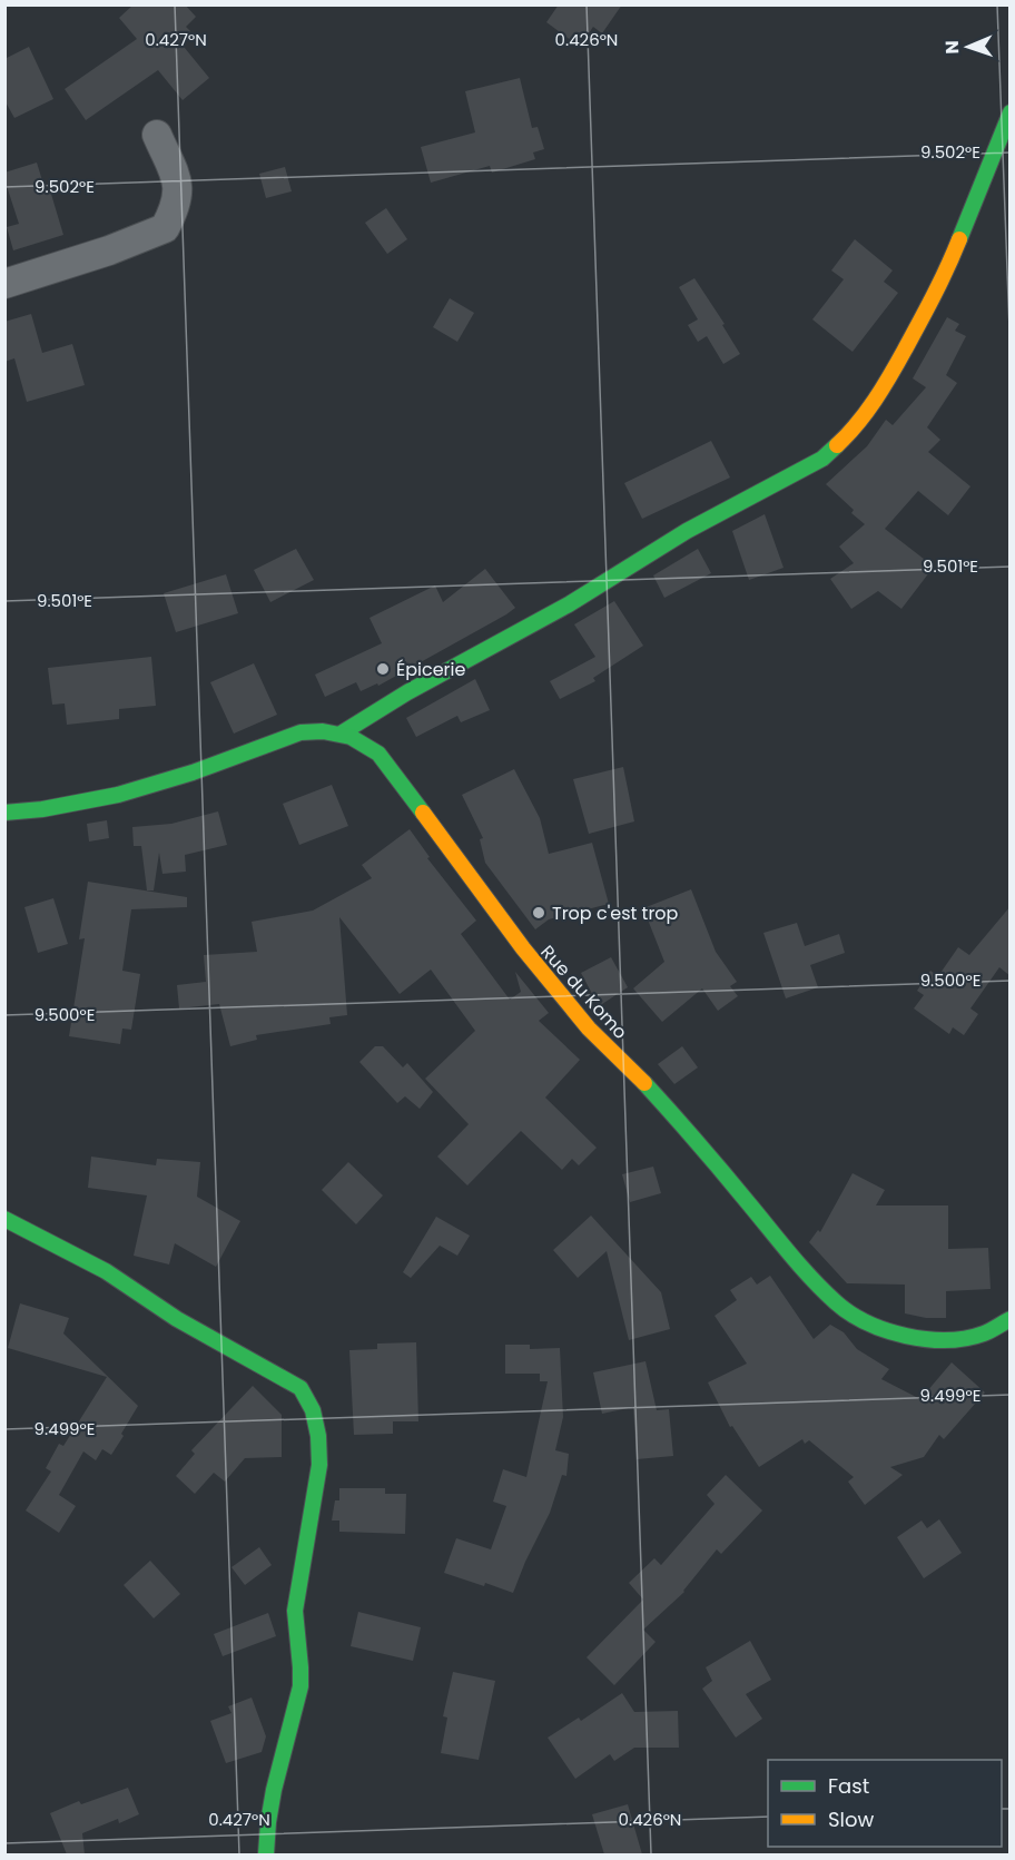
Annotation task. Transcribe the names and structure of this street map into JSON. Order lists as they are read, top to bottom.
{
  "streets": {
    "street": ["Rue du Komo"]
  },
  "places": ["Épicerie", "Trop c'est trop"],
  "legend": ["Fast", "Slow"],
  "north": "left",
  "coordinates": [
    "0.427°N",
    "0.426°N",
    "9.502°E",
    "9.501°E",
    "9.500°E",
    "9.499°E"
  ]
}
